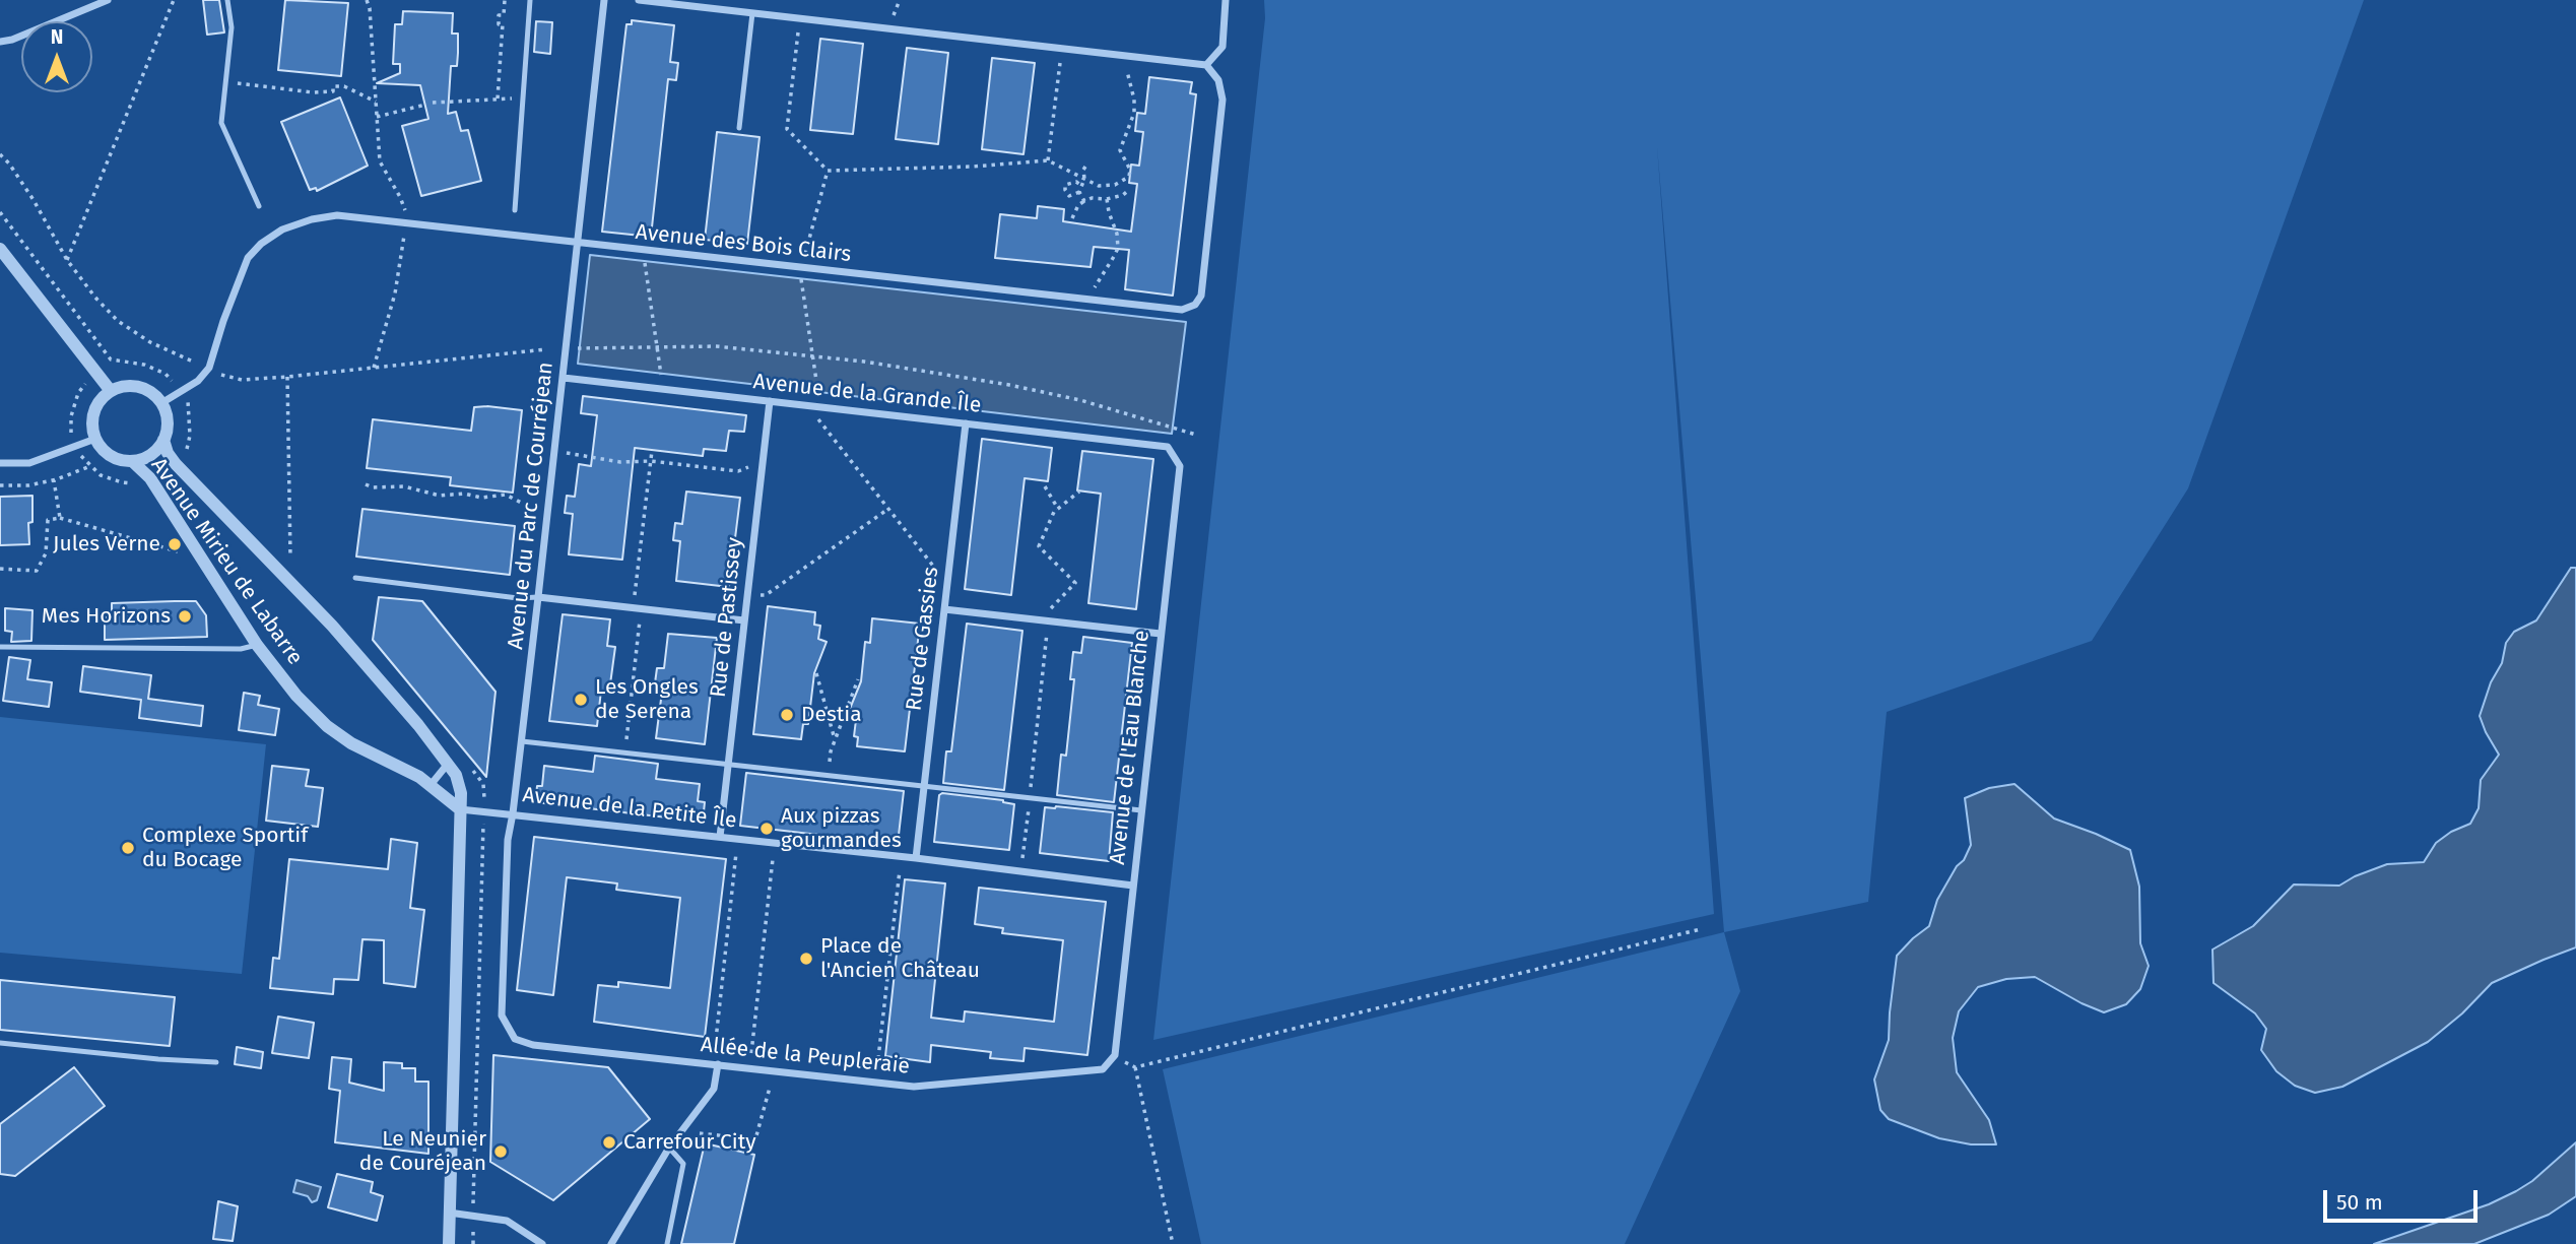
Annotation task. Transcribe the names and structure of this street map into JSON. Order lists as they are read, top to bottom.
{
  "streets": {
    "street": [
      "Avenue des Bois Clairs",
      "Avenue de la Grande Île",
      "Avenue du Parc de Courréjean",
      "Avenue Mirieu de Labarre",
      "Rue de Pastissey",
      "Rue de Gassies",
      "Avenue de l'Eau Blanche",
      "Avenue de la Petite Île",
      "Allée de la Peupleraie"
    ]
  },
  "crossings": [
    ["Avenue des Bois Clairs", "Avenue du Parc de Courréjean"],
    ["Avenue de la Grande Île", "Avenue du Parc de Courréjean"],
    ["Avenue de la Grande Île", "Rue de Pastissey"],
    ["Avenue de la Grande Île", "Rue de Gassies"],
    ["Avenue de la Grande Île", "Avenue de l'Eau Blanche"],
    ["Avenue du Parc de Courréjean", "Avenue de la Petite Île"],
    ["Avenue du Parc de Courréjean", "Allée de la Peupleraie"],
    ["Avenue Mirieu de Labarre", "Avenue de la Petite Île"],
    ["Rue de Pastissey", "Avenue de la Petite Île"],
    ["Rue de Gassies", "Avenue de la Petite Île"],
    ["Avenue de l'Eau Blanche", "Avenue de la Petite Île"],
    ["Avenue de l'Eau Blanche", "Allée de la Peupleraie"]
  ],
  "places": [
    "Jules Verne",
    "Mes Horizons",
    "Les Ongles de Serena",
    "Destia",
    "Aux pizzas gourmandes",
    "Complexe Sportif du Bocage",
    "Place de l'Ancien Château",
    "Carrefour City",
    "Le Neunier de Couréjean"
  ],
  "scale_bar": "50 m",
  "north": "top"
}
